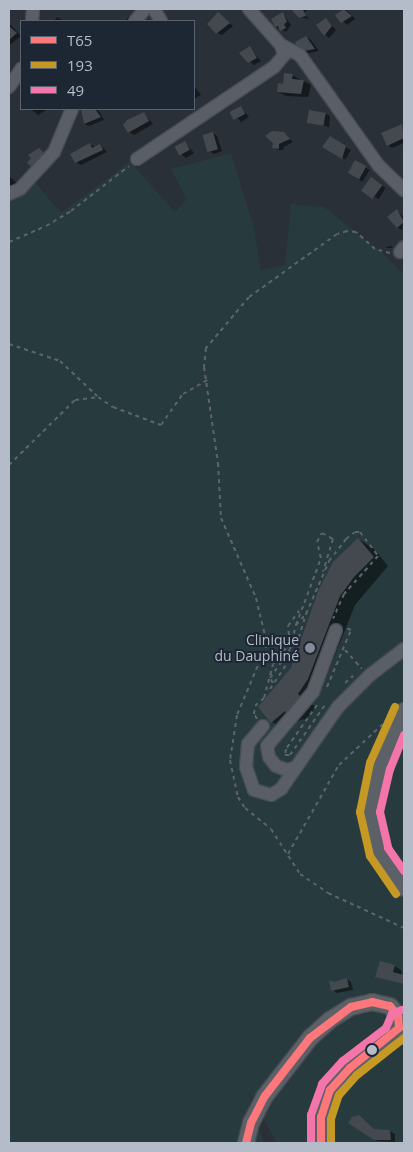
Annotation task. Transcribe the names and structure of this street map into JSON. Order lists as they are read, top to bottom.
{
  "places": ["Clinique du Dauphiné"],
  "lines": ["transit line 193", "transit line 49", "transit line T65"],
  "legend": ["T65", "193", "49"]
}
